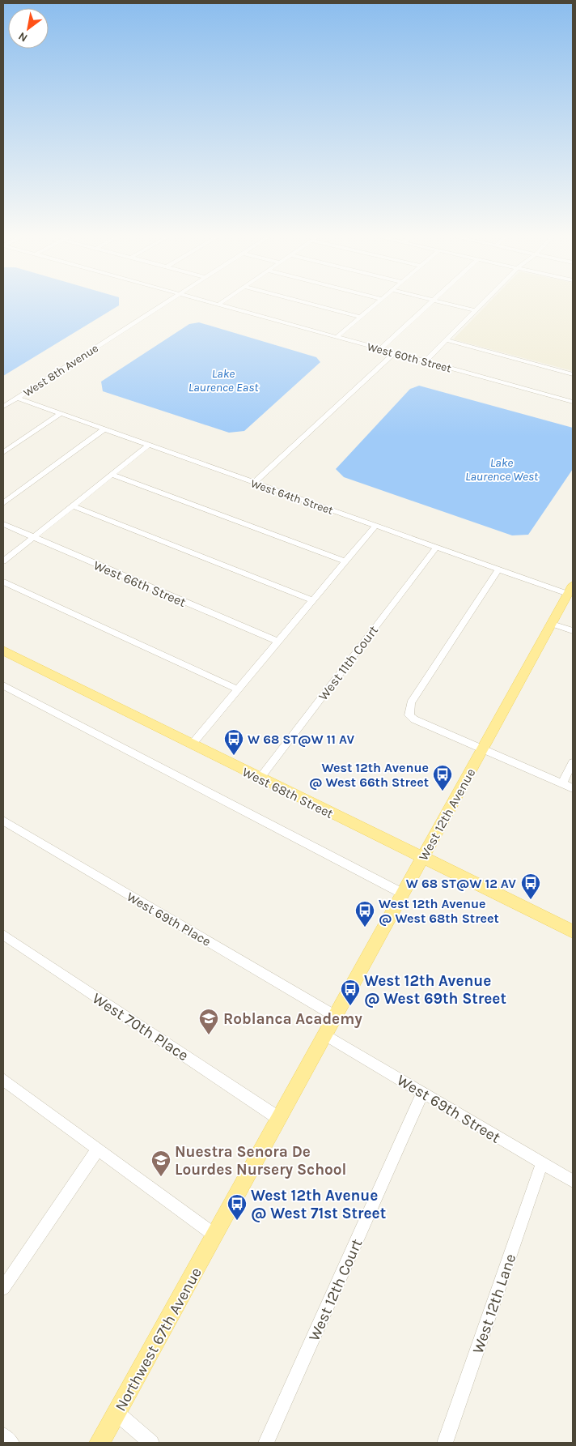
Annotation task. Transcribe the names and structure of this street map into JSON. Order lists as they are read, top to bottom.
{
  "streets": {
    "main road": ["West 68th Street", "West 12th Avenue", "Northwest 67th Avenue"],
    "street": [
      "West 60th Street",
      "West 8th Avenue",
      "West 64th Street",
      "West 66th Street",
      "West 11th Court",
      "West 69th Place",
      "West 70th Place",
      "West 69th Street",
      "West 12th Court",
      "West 12th Lane"
    ]
  },
  "crossings": [
    ["West 8th Avenue", "West 64th Street"],
    ["West 64th Street", "West 11th Court"],
    ["West 64th Street", "West 12th Avenue"],
    ["West 11th Court", "West 68th Street"],
    ["West 68th Street", "West 12th Avenue"],
    ["West 12th Avenue", "West 69th Place"],
    ["West 12th Avenue", "West 70th Place"],
    ["West 12th Avenue", "West 69th Street"],
    ["West 12th Avenue", "Northwest 67th Avenue"],
    ["West 69th Street", "West 12th Court"],
    ["West 69th Street", "West 12th Lane"]
  ],
  "water": ["Lake Laurence East", "Lake Laurence West"],
  "places": {
    "bus stop": [
      "W 68 ST@W 11 AV",
      "West 12th Avenue @ West 66th Street",
      "W 68 ST@W 12 AV",
      "West 12th Avenue @ West 68th Street",
      "West 12th Avenue @ West 69th Street",
      "West 12th Avenue @ West 71st Street"
    ],
    "school or university": ["Roblanca Academy", "Nuestra Senora De Lourdes Nursery School"]
  },
  "north": "bottom left"
}
